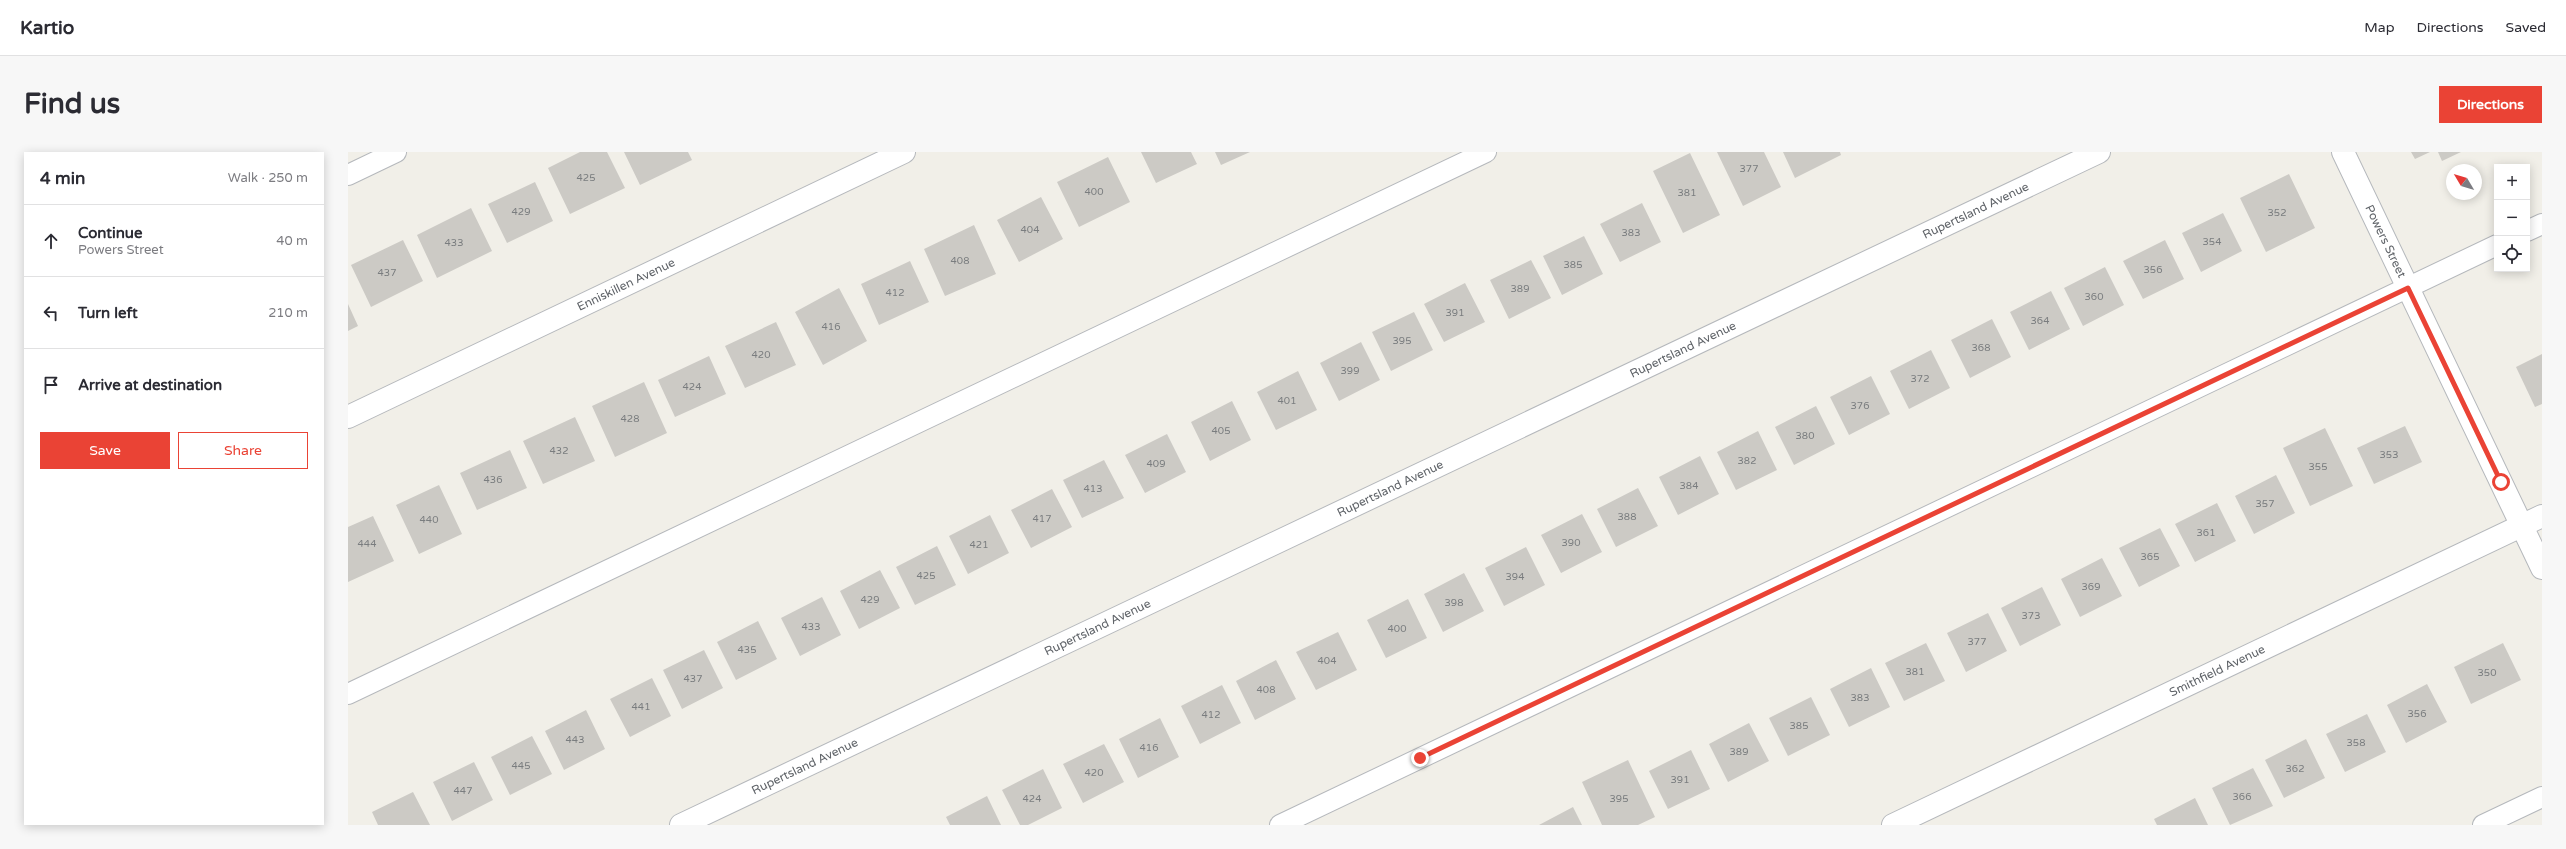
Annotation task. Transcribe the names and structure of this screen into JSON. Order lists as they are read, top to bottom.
{
  "streets": {
    "street": [
      "Rupertsland Avenue",
      "Powers Street",
      "Enniskillen Avenue",
      "Smithfield Avenue"
    ]
  },
  "crossings": [
    ["Powers Street", "Smithfield Avenue"]
  ],
  "house_numbers": [
    "377",
    "425",
    "400",
    "381",
    "429",
    "352",
    "404",
    "383",
    "354",
    "433",
    "408",
    "385",
    "356",
    "437",
    "389",
    "412",
    "360",
    "391",
    "364",
    "416",
    "395",
    "368",
    "420",
    "399",
    "372",
    "424",
    "401",
    "376",
    "428",
    "405",
    "380",
    "432",
    "353",
    "382",
    "409",
    "355",
    "436",
    "384",
    "413",
    "357",
    "388",
    "417",
    "440",
    "361",
    "390",
    "444",
    "421",
    "365",
    "425",
    "394",
    "369",
    "429",
    "398",
    "373",
    "433",
    "400",
    "377",
    "435",
    "404",
    "381",
    "350",
    "437",
    "408",
    "383",
    "441",
    "356",
    "412",
    "385",
    "443",
    "358",
    "416",
    "389",
    "445",
    "362",
    "420",
    "391",
    "447",
    "366",
    "424",
    "395"
  ],
  "north": "top left",
  "page": {
    "header": "Kartio",
    "nav": ["Map", "Directions", "Saved"],
    "buttons": [
      "Directions",
      ["Save", "Share"]
    ],
    "title": "Find us",
    "heading": ["4 min", "Walk · 250 m"],
    "map_buttons": ["+", "−"],
    "list": [
      ["Continue", "Powers Street", "40 m"],
      ["Turn left", "210 m"],
      "Arrive at destination"
    ]
  }
}
